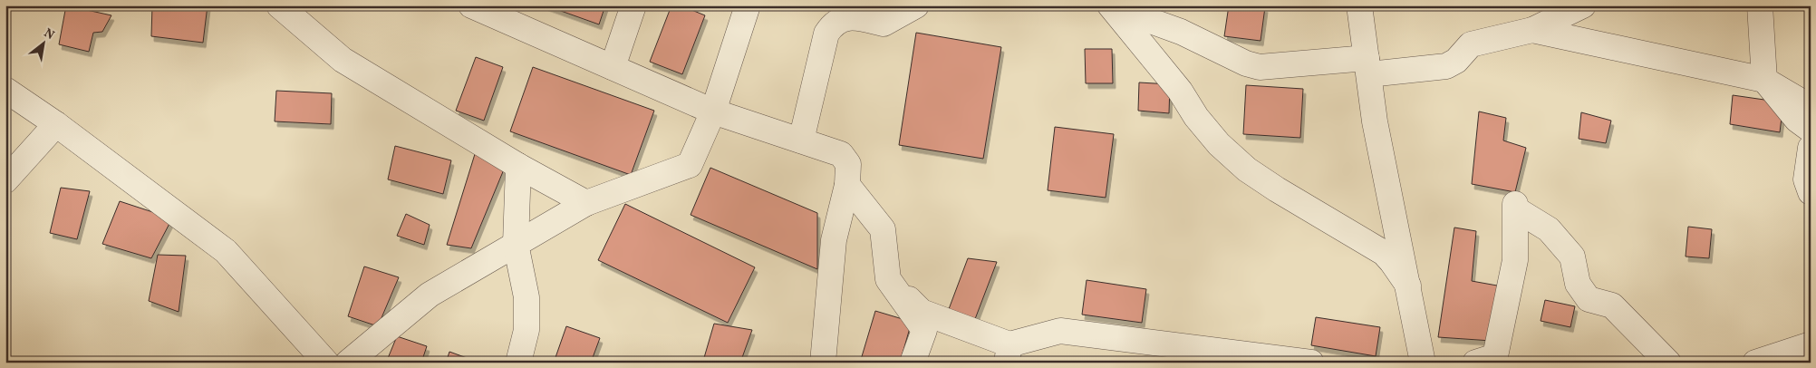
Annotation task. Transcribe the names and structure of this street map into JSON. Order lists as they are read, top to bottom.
{
  "north": "top right"
}
